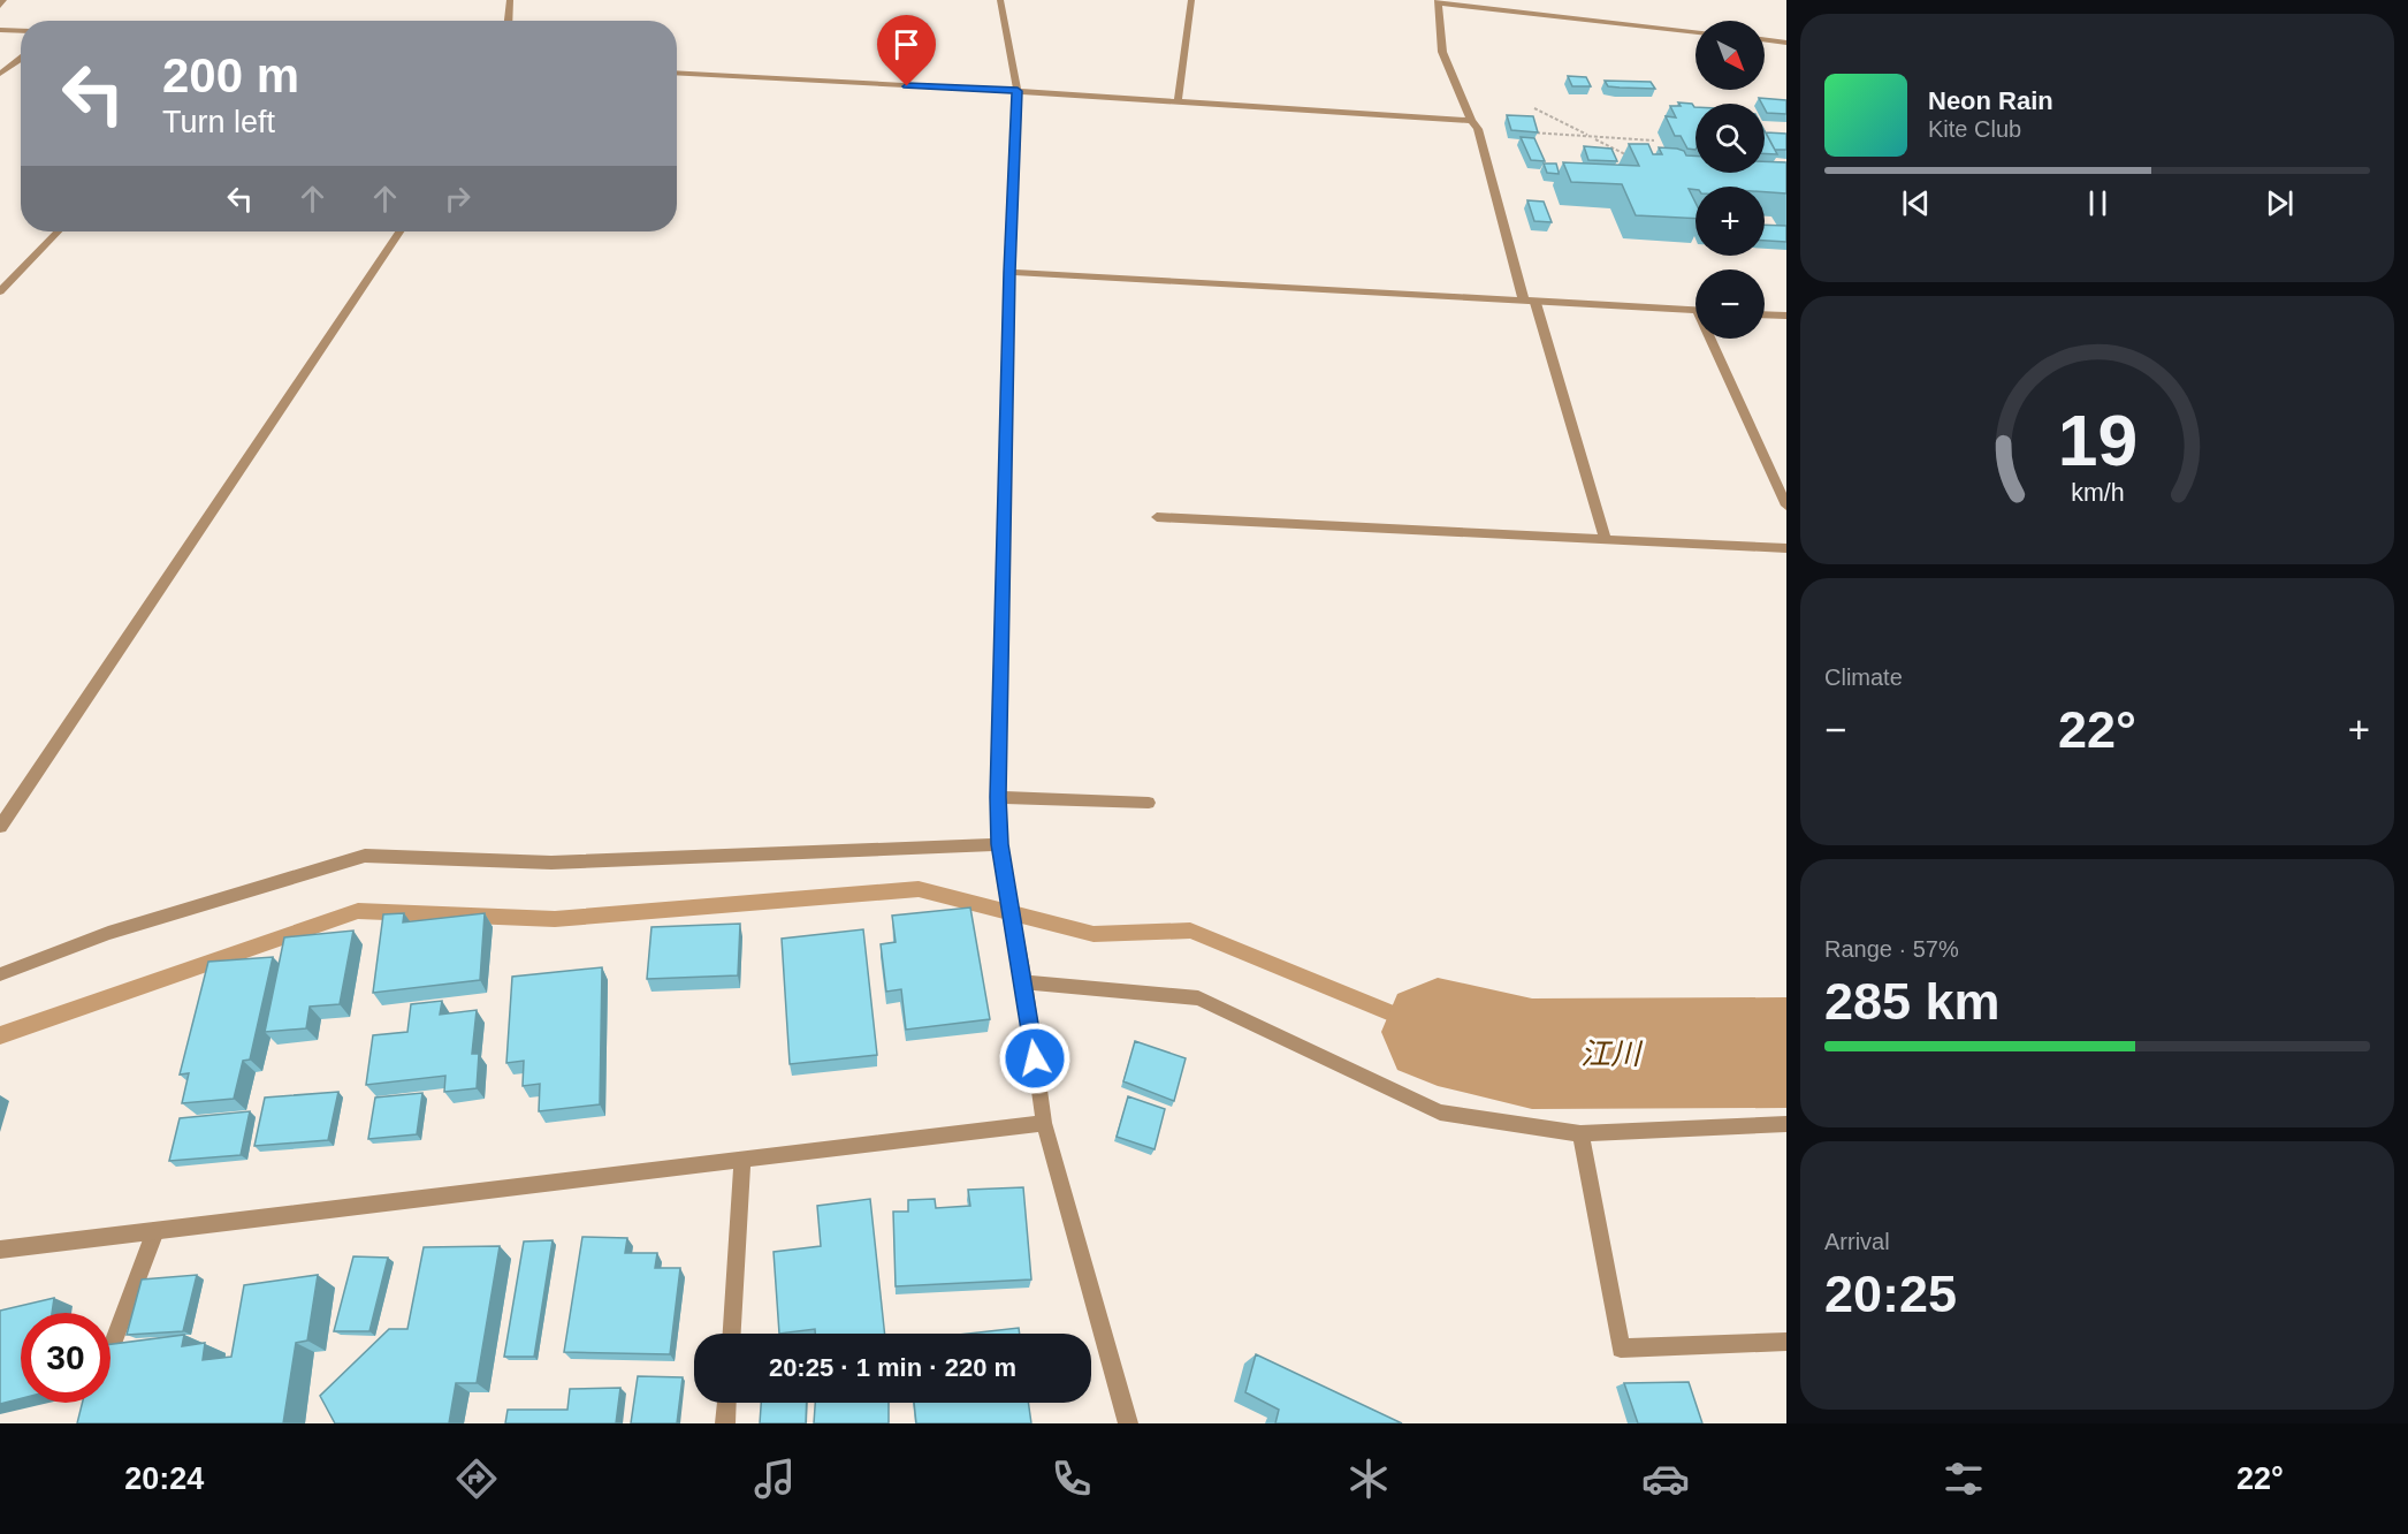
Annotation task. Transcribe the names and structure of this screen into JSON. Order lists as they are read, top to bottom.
{
  "water": ["江川"],
  "north": "bottom right",
  "page": {
    "map_buttons": ["+", "−"],
    "turn": ["200 m", "Turn left"],
    "song": ["Neon Rain", "Kite Club"],
    "tile": [
      "Climate",
      ["Range · 57%", "285 km"],
      ["Arrival", "20:25"]
    ],
    "heat": ["−", "22°", "+"],
    "limit": "30",
    "trip": "20:25 · 1 min · 220 m",
    "tabs": ["20:24", "22°"],
    "gauge": ["19", "km/h"]
  }
}
